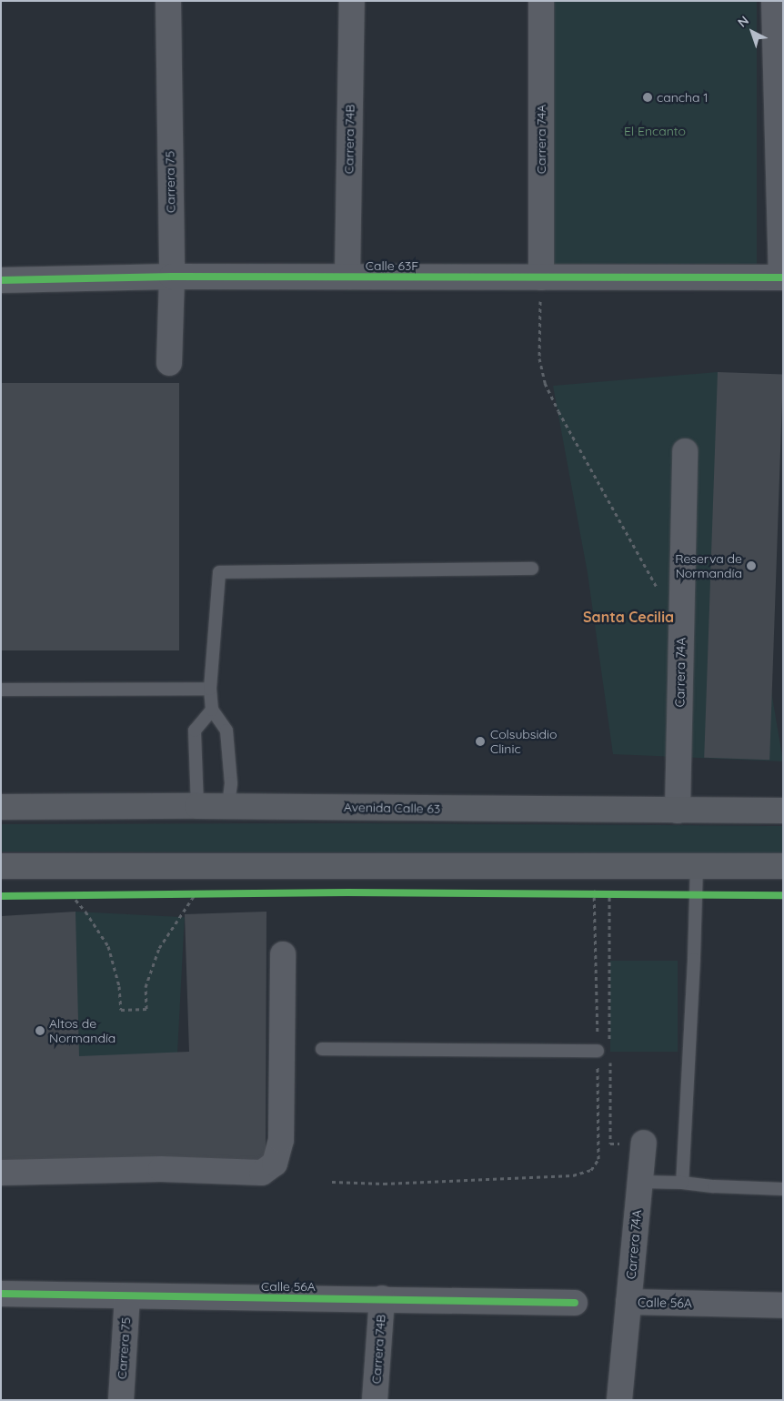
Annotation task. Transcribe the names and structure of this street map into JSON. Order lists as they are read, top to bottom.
{
  "streets": {
    "main road": ["Avenida Calle 63"],
    "street": [
      "Carrera 74B",
      "Carrera 74A",
      "Carrera 75",
      "Calle 63F",
      "Calle 56A"
    ]
  },
  "crossings": [
    ["Carrera 74B", "Calle 63F"],
    ["Carrera 74B", "Calle 56A"],
    ["Carrera 74A", "Calle 63F"],
    ["Carrera 74A", "Avenida Calle 63"],
    ["Carrera 74A", "Calle 56A"],
    ["Carrera 75", "Calle 63F"],
    ["Carrera 75", "Calle 56A"]
  ],
  "districts": ["Santa Cecilia"],
  "parks": ["El Encanto"],
  "places": [
    "cancha 1",
    "Reserva de Normandía",
    "Colsubsidio Clinic",
    "Altos de Normandía"
  ],
  "north": "top left"
}
